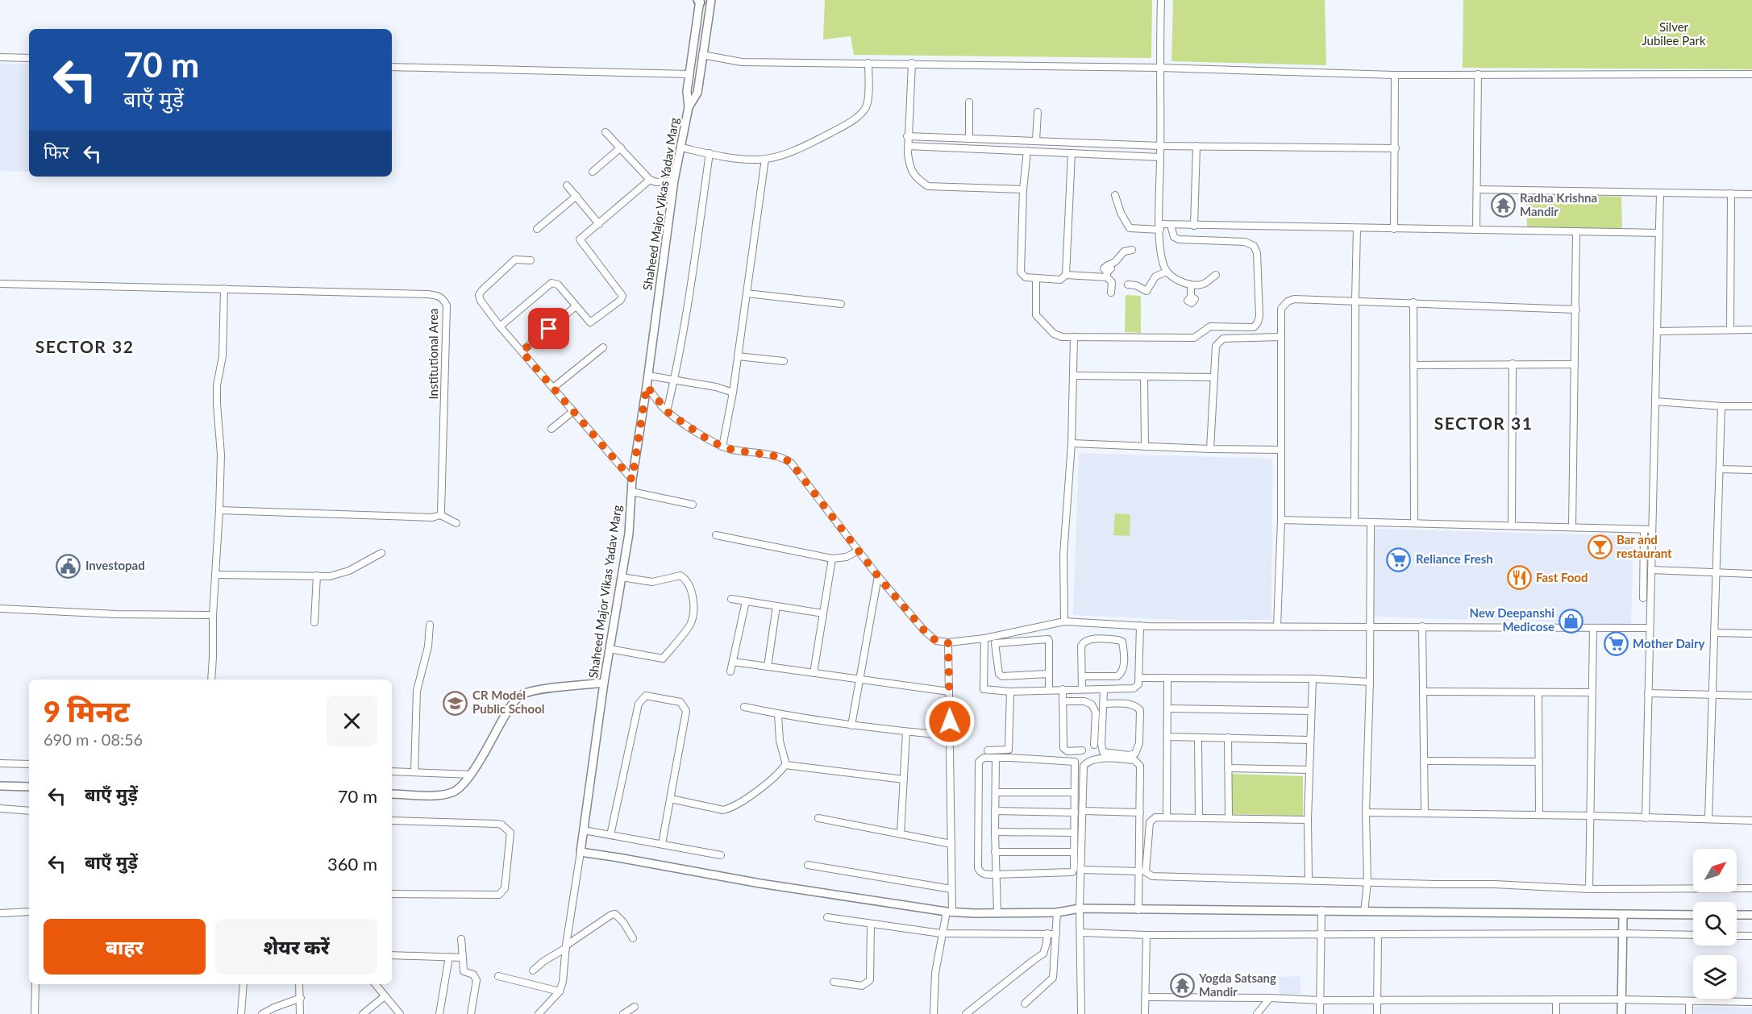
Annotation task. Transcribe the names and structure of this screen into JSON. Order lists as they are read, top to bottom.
{
  "streets": {
    "street": ["Shaheed Major Vikas Yadav Marg", "Institutional Area"]
  },
  "districts": ["SECTOR 32", "SECTOR 31"],
  "parks": ["Silver Jubilee Park"],
  "places": {
    "temple": ["Radha Krishna Mandir", "Yogda Satsang Mandir"],
    "bar": ["Bar and restaurant"],
    "supermarket": ["Reliance Fresh", "Mother Dairy"],
    "public building": ["Investopad"],
    "restaurant": ["Fast Food"],
    "shop": ["New Deepanshi Medicose"],
    "school or university": ["CR Model Public School"]
  },
  "north": "top right",
  "page": {
    "turn": ["70 m", "बाएँ मुड़ें"],
    "then": "फिर",
    "heading": ["9 मिनट", "690 m · 08:56"],
    "list": [
      {
        "name": "बाएँ मुड़ें",
        "value": "70 m"
      },
      {
        "name": "बाएँ मुड़ें",
        "value": "360 m"
      }
    ],
    "buttons": ["बाहर", "शेयर करें"]
  }
}
